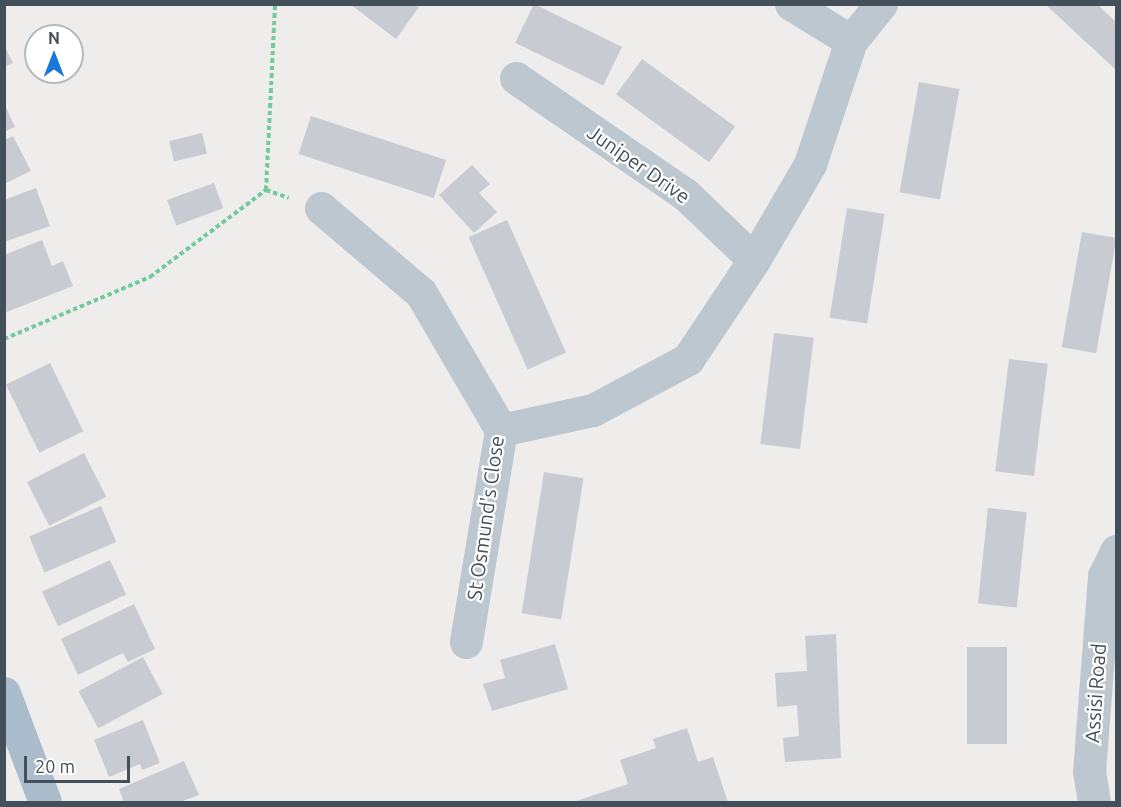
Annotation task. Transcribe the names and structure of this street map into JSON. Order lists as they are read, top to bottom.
{
  "streets": {
    "street": ["Juniper Drive", "St Osmund's Close", "Assisi Road"]
  },
  "scale_bar": "20 m",
  "north": "top"
}
